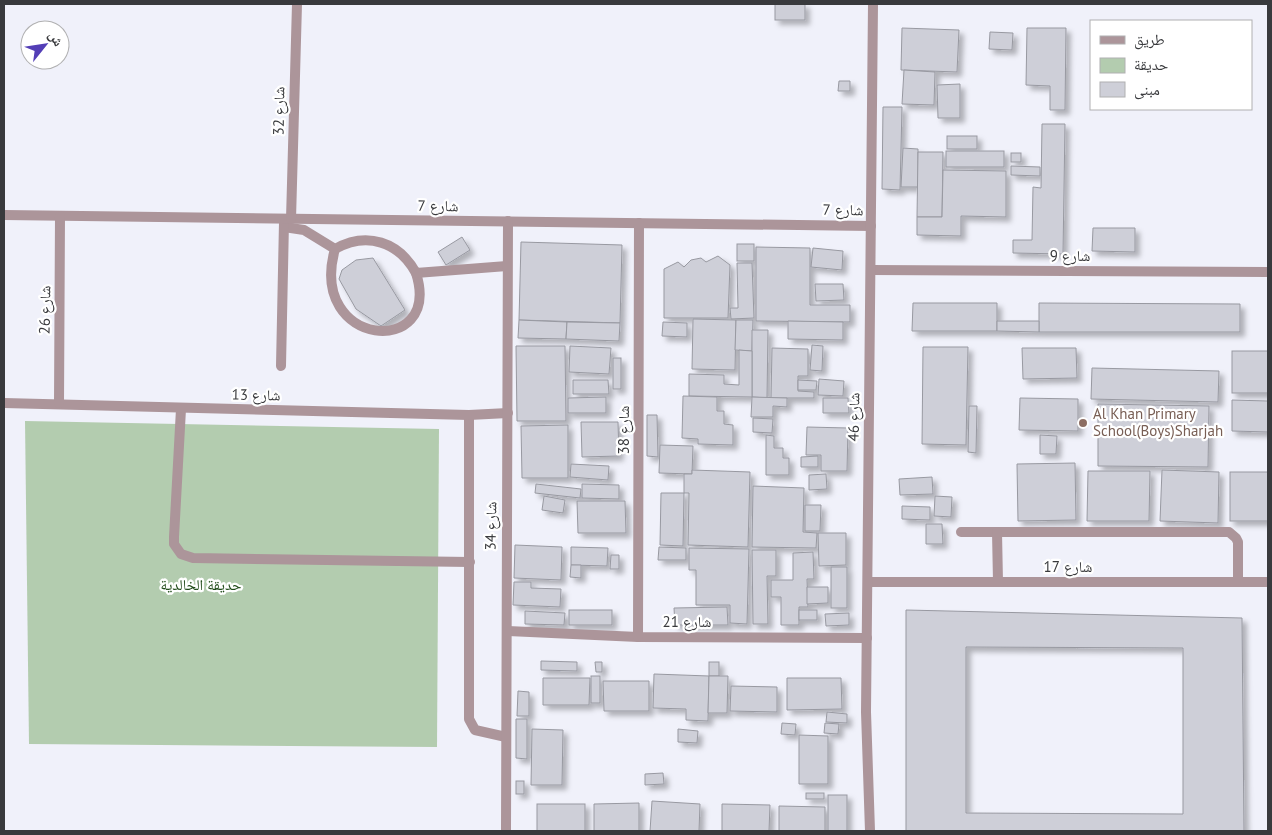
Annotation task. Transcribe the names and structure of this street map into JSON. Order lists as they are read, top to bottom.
{
  "streets": {
    "street": [
      "شارع 32",
      "شارع 7",
      "شارع 9",
      "شارع 26",
      "شارع 13",
      "شارع 46",
      "شارع 38",
      "شارع 34",
      "شارع 17",
      "شارع 21"
    ]
  },
  "crossings": [
    ["شارع 32", "شارع 7"],
    ["شارع 7", "شارع 26"],
    ["شارع 7", "شارع 46"],
    ["شارع 7", "شارع 38"],
    ["شارع 7", "شارع 34"],
    ["شارع 9", "شارع 46"],
    ["شارع 26", "شارع 13"],
    ["شارع 13", "شارع 34"],
    ["شارع 46", "شارع 17"],
    ["شارع 46", "شارع 21"],
    ["شارع 38", "شارع 21"],
    ["شارع 34", "شارع 21"]
  ],
  "parks": ["حديقة الخالدية"],
  "places": ["Al Khan Primary School(Boys)Sharjah"],
  "legend": ["طريق", "حديقة", "مبنى"],
  "north": "top right"
}
